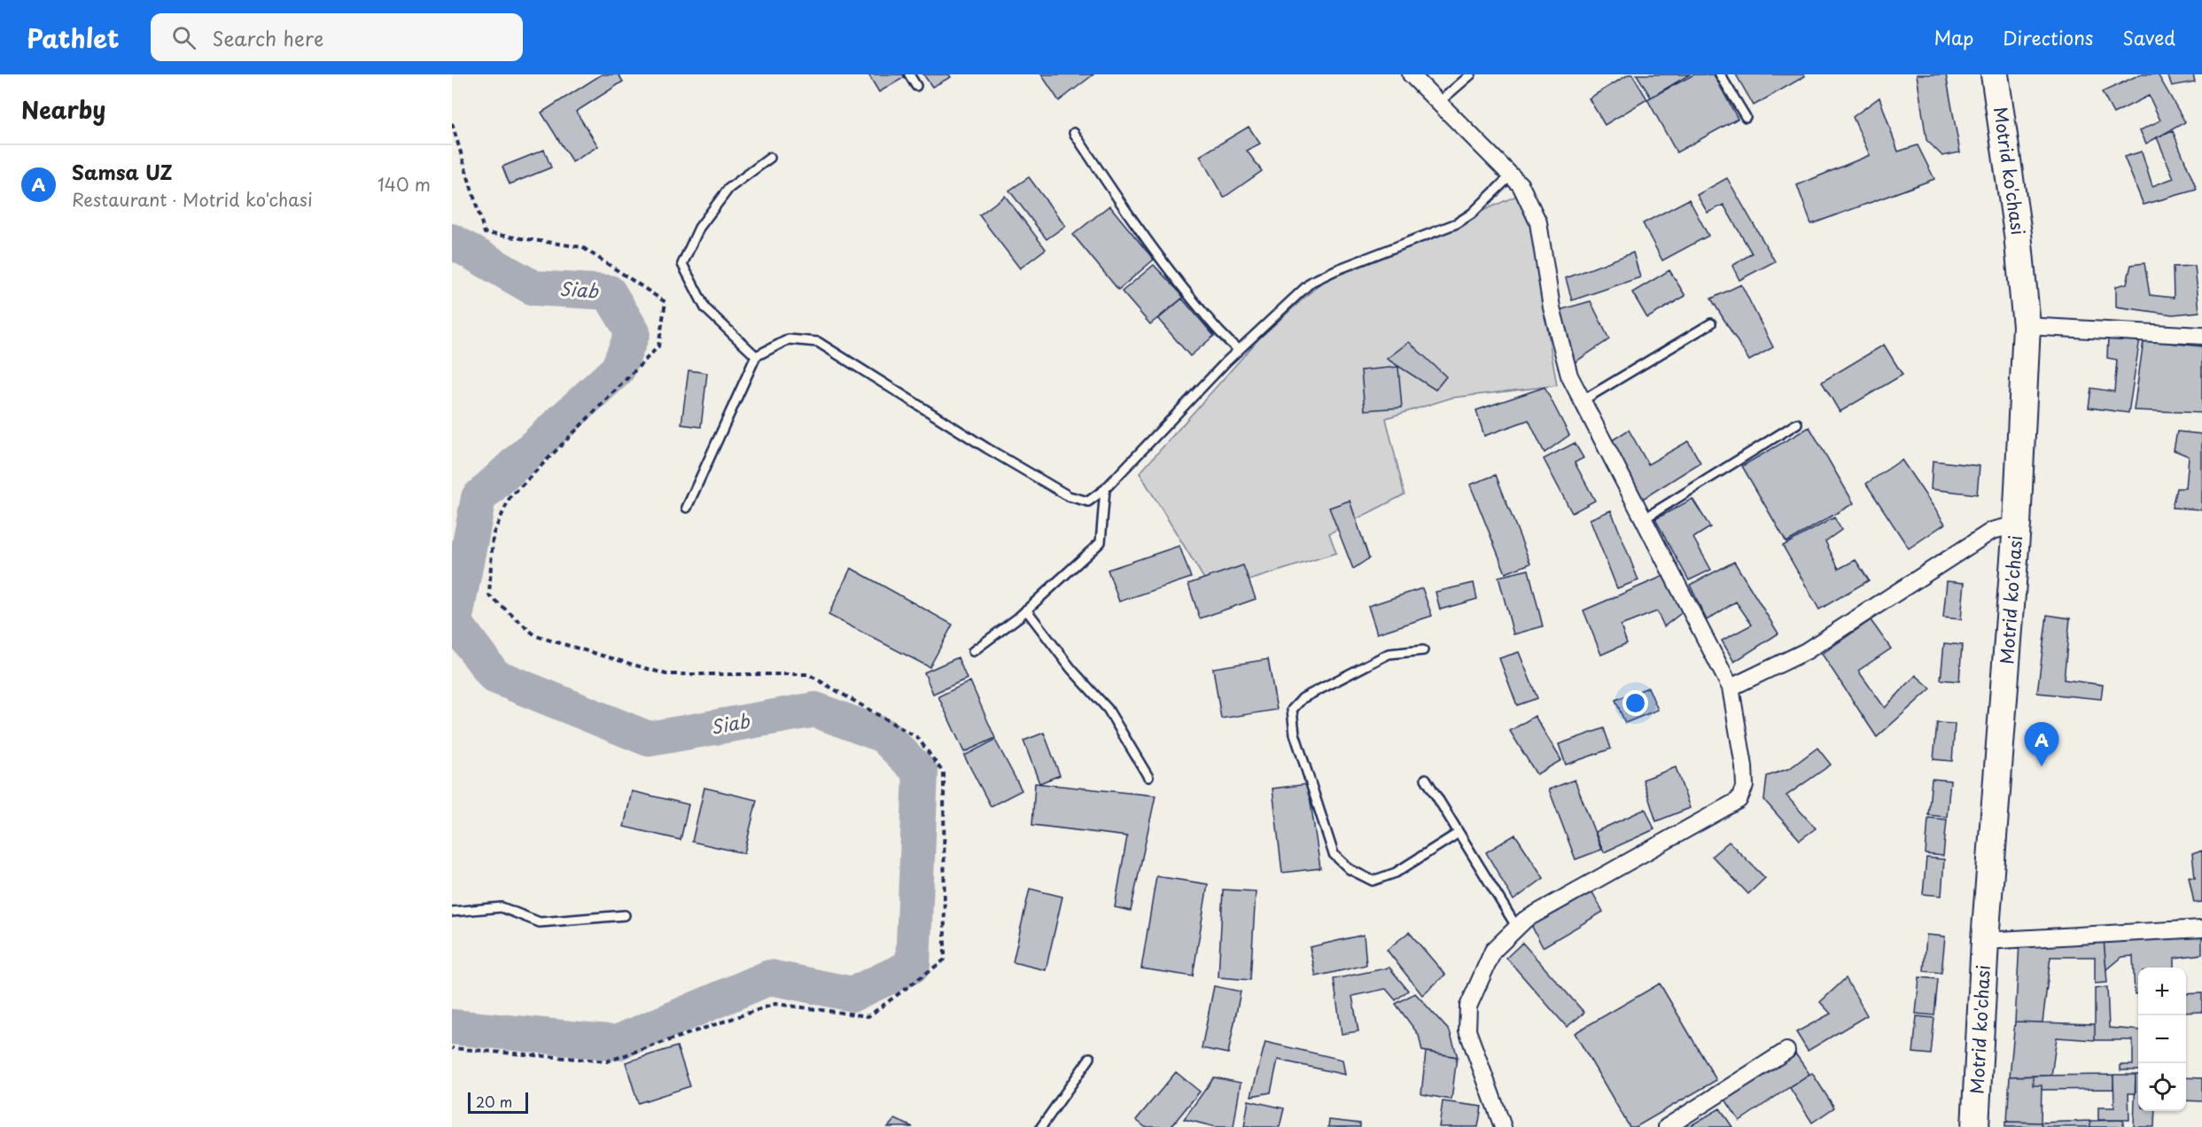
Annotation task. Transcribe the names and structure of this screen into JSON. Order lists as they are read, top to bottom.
{
  "streets": {
    "main road": ["Motrid ko'chasi"]
  },
  "water": ["Siab"],
  "scale_bar": "20 m",
  "page": {
    "header": "Pathlet",
    "search": "Search here",
    "nav": ["Map", "Directions", "Saved"],
    "heading": "Nearby",
    "list": [
      {
        "mark": "A",
        "name": "Samsa UZ",
        "note": "Restaurant · Motrid ko'chasi",
        "value": "140 m"
      }
    ],
    "pins": "A",
    "map_buttons": ["+", "−"],
    "scale": "20 m"
  }
}
